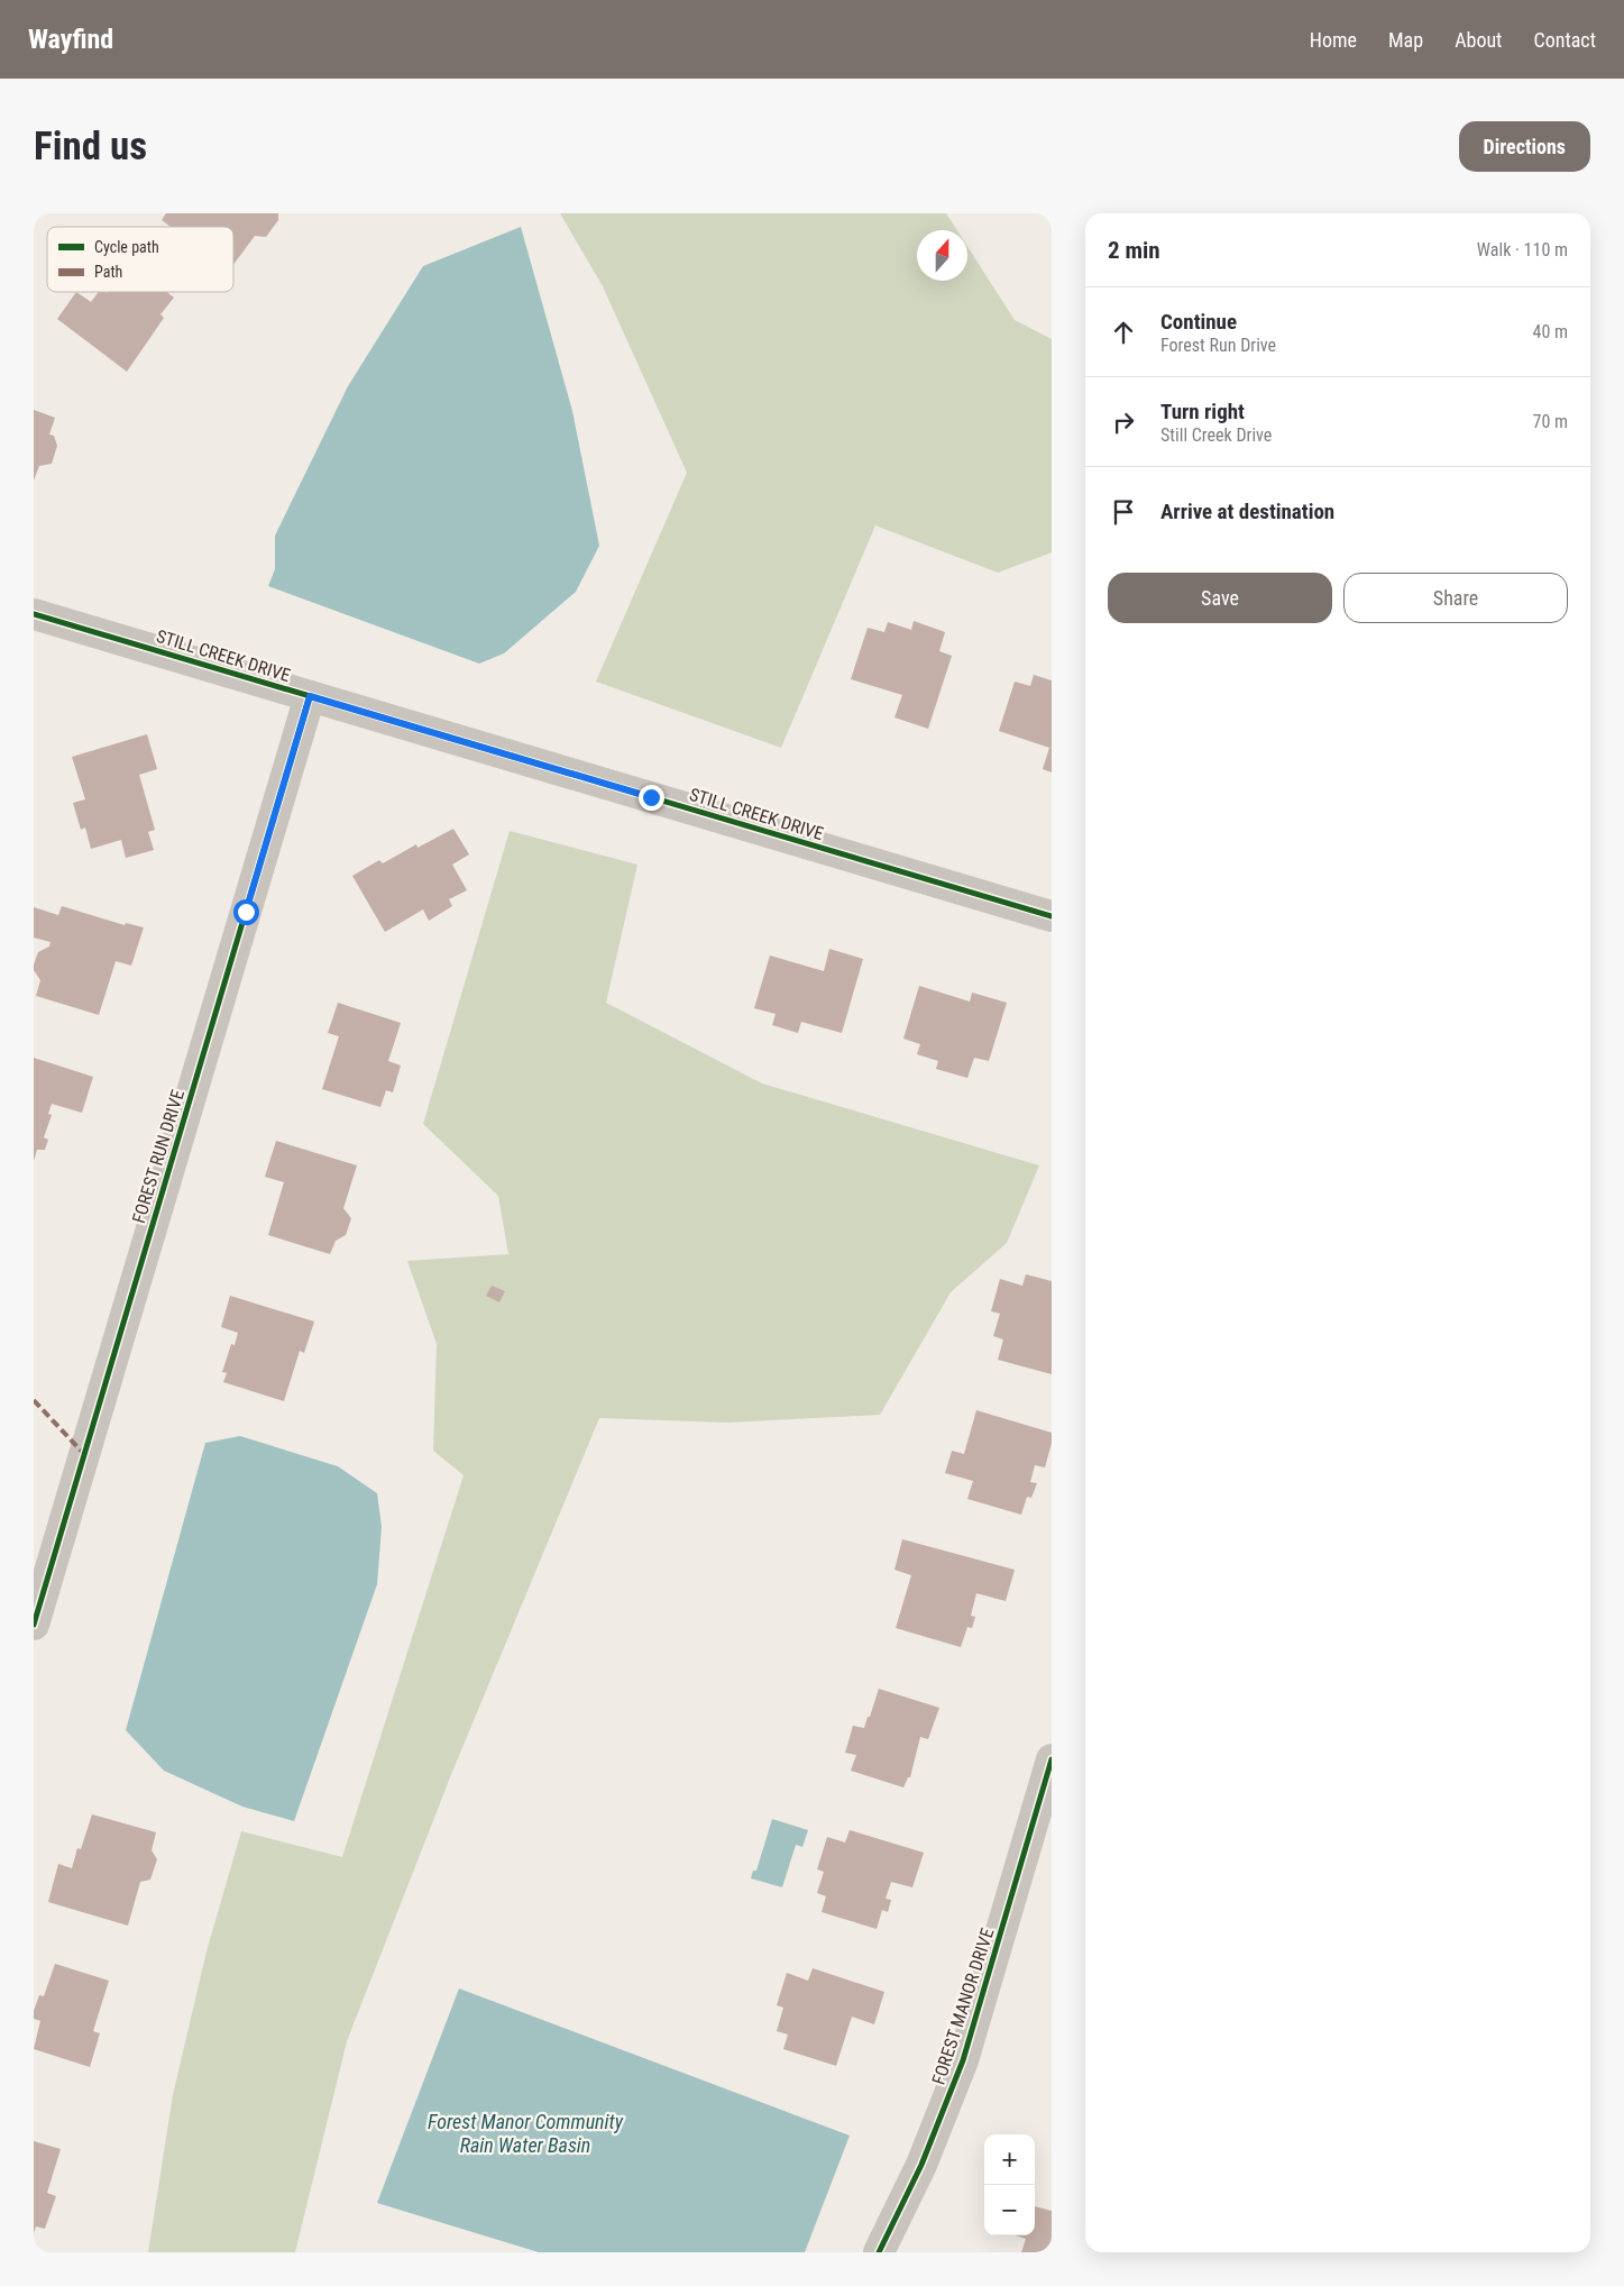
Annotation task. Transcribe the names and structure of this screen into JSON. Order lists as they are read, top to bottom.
{
  "streets": {
    "street": ["STILL CREEK DRIVE", "FOREST RUN DRIVE", "FOREST MANOR DRIVE"]
  },
  "crossings": [
    ["STILL CREEK DRIVE", "FOREST RUN DRIVE"]
  ],
  "water": ["Forest Manor Community Rain Water Basin"],
  "legend": ["Cycle path", "Path"],
  "north": "top",
  "page": {
    "header": "Wayfind",
    "nav": [
      "Home",
      "Map",
      "About",
      "Contact"
    ],
    "buttons": [
      "Directions",
      ["Save", "Share"]
    ],
    "title": "Find us",
    "heading": ["2 min", "Walk · 110 m"],
    "list": [
      ["Continue", "Forest Run Drive", "40 m"],
      ["Turn right", "Still Creek Drive", "70 m"],
      "Arrive at destination"
    ],
    "map_buttons": ["+", "−"]
  }
}
